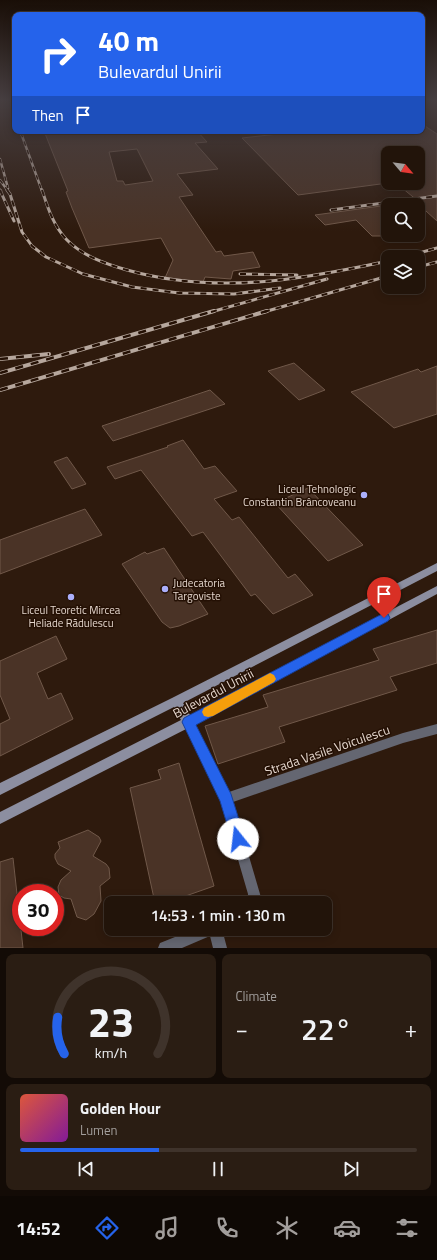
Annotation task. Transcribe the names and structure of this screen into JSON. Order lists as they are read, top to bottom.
{
  "streets": {
    "main road": ["Bulevardul Unirii"],
    "street": ["Strada Vasile Voiculescu"]
  },
  "places": ["Liceul Tehnologic Constantin Brâncoveanu", "Judecatoria Targoviste", "Liceul Teoretic Mircea Heliade Rădulescu"],
  "north": "bottom right",
  "page": {
    "turn": ["40 m", "Bulevardul Unirii"],
    "then": "Then",
    "limit": "30",
    "trip": "14:53 · 1 min · 130 m",
    "tile": "Climate",
    "heat": ["−", "22°", "+"],
    "song": ["Golden Hour", "Lumen"],
    "tabs": "14:52",
    "gauge": ["23", "km/h"]
  }
}
